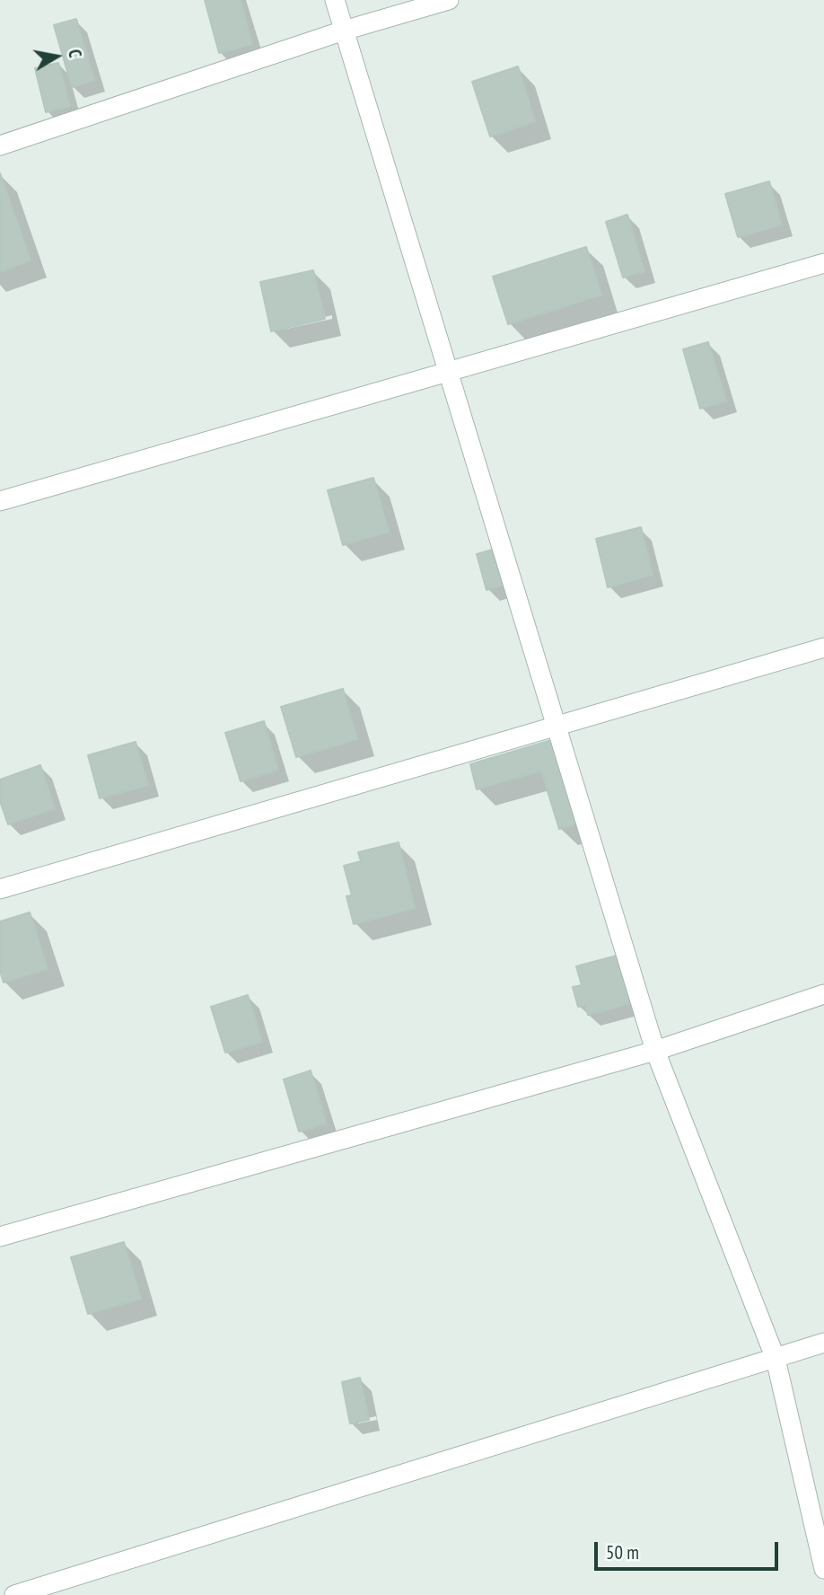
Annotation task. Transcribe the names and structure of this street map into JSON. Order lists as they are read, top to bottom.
{
  "scale_bar": "50 m",
  "north": "right"
}
